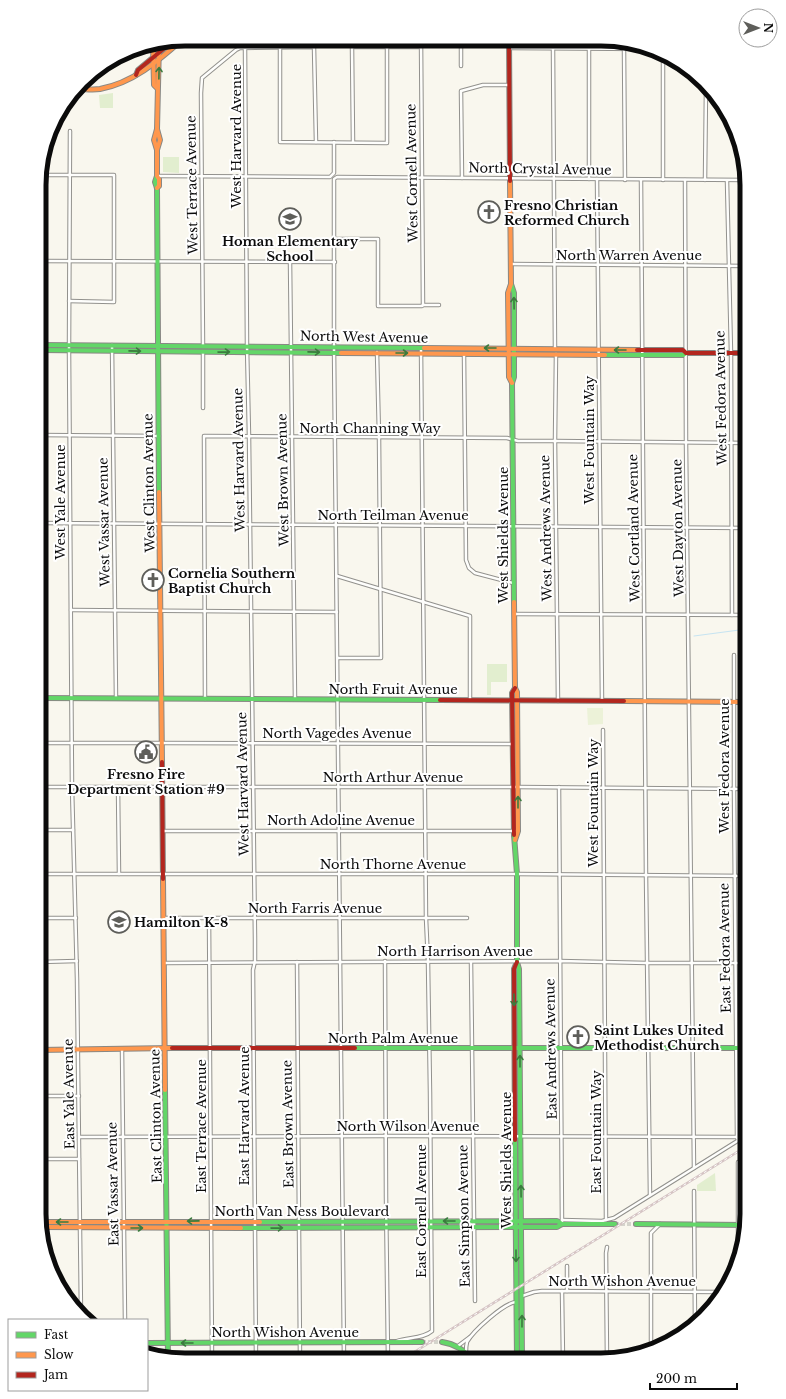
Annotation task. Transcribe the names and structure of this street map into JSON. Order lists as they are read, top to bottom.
{
  "streets": {
    "main road": [
      "North West Avenue",
      "West Clinton Avenue",
      "West Shields Avenue",
      "North Fruit Avenue",
      "North Palm Avenue",
      "East Clinton Avenue",
      "North Van Ness Boulevard",
      "North Wishon Avenue"
    ],
    "street": [
      "West Harvard Avenue",
      "North Crystal Avenue",
      "West Cornell Avenue",
      "West Terrace Avenue",
      "North Warren Avenue",
      "West Fedora Avenue",
      "North Channing Way",
      "West Fountain Way",
      "West Brown Avenue",
      "West Yale Avenue",
      "North Teilman Avenue",
      "West Vassar Avenue",
      "West Andrews Avenue",
      "West Cortland Avenue",
      "West Dayton Avenue",
      "North Vagedes Avenue",
      "North Arthur Avenue",
      "North Adoline Avenue",
      "North Thorne Avenue",
      "North Farris Avenue",
      "East Fedora Avenue",
      "North Harrison Avenue",
      "East Andrews Avenue",
      "East Yale Avenue",
      "East Harvard Avenue",
      "East Brown Avenue",
      "East Terrace Avenue",
      "North Wilson Avenue",
      "East Fountain Way",
      "East Vassar Avenue",
      "East Cornell Avenue",
      "East Simpson Avenue"
    ]
  },
  "crossings": [
    ["West Harvard Avenue", "North Crystal Avenue"],
    ["West Harvard Avenue", "West Terrace Avenue"],
    ["West Harvard Avenue", "North West Avenue"],
    ["West Harvard Avenue", "North Channing Way"],
    ["West Harvard Avenue", "North Teilman Avenue"],
    ["West Harvard Avenue", "North Fruit Avenue"],
    ["West Harvard Avenue", "North Vagedes Avenue"],
    ["West Harvard Avenue", "North Arthur Avenue"],
    ["West Harvard Avenue", "North Adoline Avenue"],
    ["West Harvard Avenue", "North Thorne Avenue"],
    ["West Harvard Avenue", "East Harvard Avenue"],
    ["North Crystal Avenue", "West Cornell Avenue"],
    ["North Crystal Avenue", "West Terrace Avenue"],
    ["North Crystal Avenue", "West Fedora Avenue"],
    ["North Crystal Avenue", "West Fountain Way"],
    ["North Crystal Avenue", "West Clinton Avenue"],
    ["North Crystal Avenue", "West Cortland Avenue"],
    ["North Crystal Avenue", "West Dayton Avenue"],
    ["North Crystal Avenue", "West Shields Avenue"],
    ["West Terrace Avenue", "North West Avenue"],
    ["North Warren Avenue", "West Fedora Avenue"],
    ["North Warren Avenue", "West Fountain Way"],
    ["North Warren Avenue", "West Cortland Avenue"],
    ["North Warren Avenue", "West Dayton Avenue"],
    ["North Warren Avenue", "West Shields Avenue"],
    ["North West Avenue", "West Fedora Avenue"],
    ["North West Avenue", "West Fountain Way"],
    ["North West Avenue", "West Brown Avenue"],
    ["North West Avenue", "West Clinton Avenue"],
    ["North West Avenue", "West Yale Avenue"],
    ["North West Avenue", "West Vassar Avenue"],
    ["North West Avenue", "West Andrews Avenue"],
    ["North West Avenue", "West Cortland Avenue"],
    ["North West Avenue", "West Dayton Avenue"],
    ["North West Avenue", "West Shields Avenue"],
    ["West Fedora Avenue", "North Teilman Avenue"],
    ["West Fedora Avenue", "North Fruit Avenue"],
    ["West Fedora Avenue", "North Arthur Avenue"],
    ["West Fedora Avenue", "North Thorne Avenue"],
    ["West Fedora Avenue", "East Fedora Avenue"],
    ["North Channing Way", "West Brown Avenue"],
    ["North Channing Way", "North Teilman Avenue"],
    ["North Channing Way", "West Andrews Avenue"],
    ["North Channing Way", "West Shields Avenue"],
    ["West Fountain Way", "North Teilman Avenue"],
    ["West Fountain Way", "North Fruit Avenue"],
    ["West Fountain Way", "North Arthur Avenue"],
    ["West Fountain Way", "North Thorne Avenue"],
    ["West Fountain Way", "East Fountain Way"],
    ["West Brown Avenue", "North Teilman Avenue"],
    ["West Brown Avenue", "North Fruit Avenue"],
    ["West Clinton Avenue", "North Teilman Avenue"],
    ["West Clinton Avenue", "North Fruit Avenue"],
    ["West Clinton Avenue", "North Vagedes Avenue"],
    ["West Clinton Avenue", "North Arthur Avenue"],
    ["West Clinton Avenue", "North Adoline Avenue"],
    ["West Clinton Avenue", "North Thorne Avenue"],
    ["West Clinton Avenue", "East Clinton Avenue"],
    ["West Yale Avenue", "North Teilman Avenue"],
    ["West Yale Avenue", "North Fruit Avenue"],
    ["West Yale Avenue", "North Vagedes Avenue"],
    ["West Yale Avenue", "North Arthur Avenue"],
    ["West Yale Avenue", "North Thorne Avenue"],
    ["West Yale Avenue", "East Yale Avenue"],
    ["North Teilman Avenue", "West Vassar Avenue"],
    ["North Teilman Avenue", "West Andrews Avenue"],
    ["North Teilman Avenue", "West Cortland Avenue"],
    ["North Teilman Avenue", "West Dayton Avenue"],
    ["North Teilman Avenue", "West Shields Avenue"],
    ["West Vassar Avenue", "North Fruit Avenue"],
    ["West Andrews Avenue", "North Fruit Avenue"],
    ["West Cortland Avenue", "North Fruit Avenue"],
    ["West Cortland Avenue", "North Arthur Avenue"],
    ["West Cortland Avenue", "North Thorne Avenue"],
    ["West Cortland Avenue", "North Harrison Avenue"],
    ["West Cortland Avenue", "North Palm Avenue"],
    ["West Cortland Avenue", "North Wilson Avenue"],
    ["West Dayton Avenue", "North Fruit Avenue"],
    ["West Dayton Avenue", "North Arthur Avenue"],
    ["West Dayton Avenue", "North Thorne Avenue"],
    ["West Dayton Avenue", "North Harrison Avenue"],
    ["West Dayton Avenue", "North Palm Avenue"],
    ["West Dayton Avenue", "North Wilson Avenue"],
    ["West Shields Avenue", "North Fruit Avenue"],
    ["West Shields Avenue", "North Vagedes Avenue"],
    ["West Shields Avenue", "North Arthur Avenue"],
    ["West Shields Avenue", "North Adoline Avenue"],
    ["West Shields Avenue", "North Thorne Avenue"],
    ["West Shields Avenue", "North Harrison Avenue"],
    ["West Shields Avenue", "North Palm Avenue"],
    ["West Shields Avenue", "North Wilson Avenue"],
    ["West Shields Avenue", "North Van Ness Boulevard"],
    ["West Shields Avenue", "North Wishon Avenue"],
    ["North Thorne Avenue", "East Fedora Avenue"],
    ["North Thorne Avenue", "East Andrews Avenue"],
    ["North Thorne Avenue", "East Yale Avenue"],
    ["North Thorne Avenue", "East Clinton Avenue"],
    ["North Thorne Avenue", "East Harvard Avenue"],
    ["North Thorne Avenue", "East Fountain Way"],
    ["North Thorne Avenue", "East Cornell Avenue"],
    ["North Farris Avenue", "East Clinton Avenue"],
    ["North Farris Avenue", "East Harvard Avenue"],
    ["North Farris Avenue", "East Terrace Avenue"],
    ["North Farris Avenue", "East Cornell Avenue"],
    ["East Fedora Avenue", "North Harrison Avenue"],
    ["East Fedora Avenue", "North Palm Avenue"],
    ["East Fedora Avenue", "North Wilson Avenue"],
    ["North Harrison Avenue", "East Andrews Avenue"],
    ["North Harrison Avenue", "East Clinton Avenue"],
    ["North Harrison Avenue", "East Harvard Avenue"],
    ["North Harrison Avenue", "East Brown Avenue"],
    ["North Harrison Avenue", "East Terrace Avenue"],
    ["North Harrison Avenue", "East Fountain Way"],
    ["North Harrison Avenue", "East Cornell Avenue"],
    ["North Harrison Avenue", "East Simpson Avenue"],
    ["North Palm Avenue", "East Andrews Avenue"],
    ["North Palm Avenue", "East Yale Avenue"],
    ["North Palm Avenue", "East Clinton Avenue"],
    ["North Palm Avenue", "East Harvard Avenue"],
    ["North Palm Avenue", "East Brown Avenue"],
    ["North Palm Avenue", "East Terrace Avenue"],
    ["North Palm Avenue", "East Fountain Way"],
    ["North Palm Avenue", "East Vassar Avenue"],
    ["North Palm Avenue", "East Cornell Avenue"],
    ["North Palm Avenue", "East Simpson Avenue"],
    ["East Andrews Avenue", "North Wilson Avenue"],
    ["East Andrews Avenue", "North Van Ness Boulevard"],
    ["East Yale Avenue", "North Wilson Avenue"],
    ["East Yale Avenue", "North Van Ness Boulevard"],
    ["East Clinton Avenue", "North Wilson Avenue"],
    ["East Clinton Avenue", "North Van Ness Boulevard"],
    ["East Clinton Avenue", "North Wishon Avenue"],
    ["East Harvard Avenue", "North Wilson Avenue"],
    ["East Harvard Avenue", "North Van Ness Boulevard"],
    ["East Harvard Avenue", "North Wishon Avenue"],
    ["East Brown Avenue", "North Wilson Avenue"],
    ["East Brown Avenue", "North Van Ness Boulevard"],
    ["East Brown Avenue", "North Wishon Avenue"],
    ["East Terrace Avenue", "North Wilson Avenue"],
    ["East Terrace Avenue", "North Van Ness Boulevard"],
    ["East Terrace Avenue", "North Wishon Avenue"],
    ["North Wilson Avenue", "East Fountain Way"],
    ["North Wilson Avenue", "East Vassar Avenue"],
    ["North Wilson Avenue", "East Cornell Avenue"],
    ["North Wilson Avenue", "East Simpson Avenue"],
    ["East Vassar Avenue", "North Van Ness Boulevard"],
    ["North Van Ness Boulevard", "East Cornell Avenue"],
    ["North Van Ness Boulevard", "East Simpson Avenue"],
    ["East Cornell Avenue", "North Wishon Avenue"]
  ],
  "places": {
    "church": ["Fresno Christian Reformed Church", "Cornelia Southern Baptist Church", "Saint Lukes United Methodist Church"],
    "school or university": ["Homan Elementary School", "Hamilton K-8"],
    "public building": ["Fresno Fire Department Station #9"]
  },
  "legend": ["Fast", "Slow", "Jam"],
  "scale_bar": "200 m",
  "north": "right"
}
